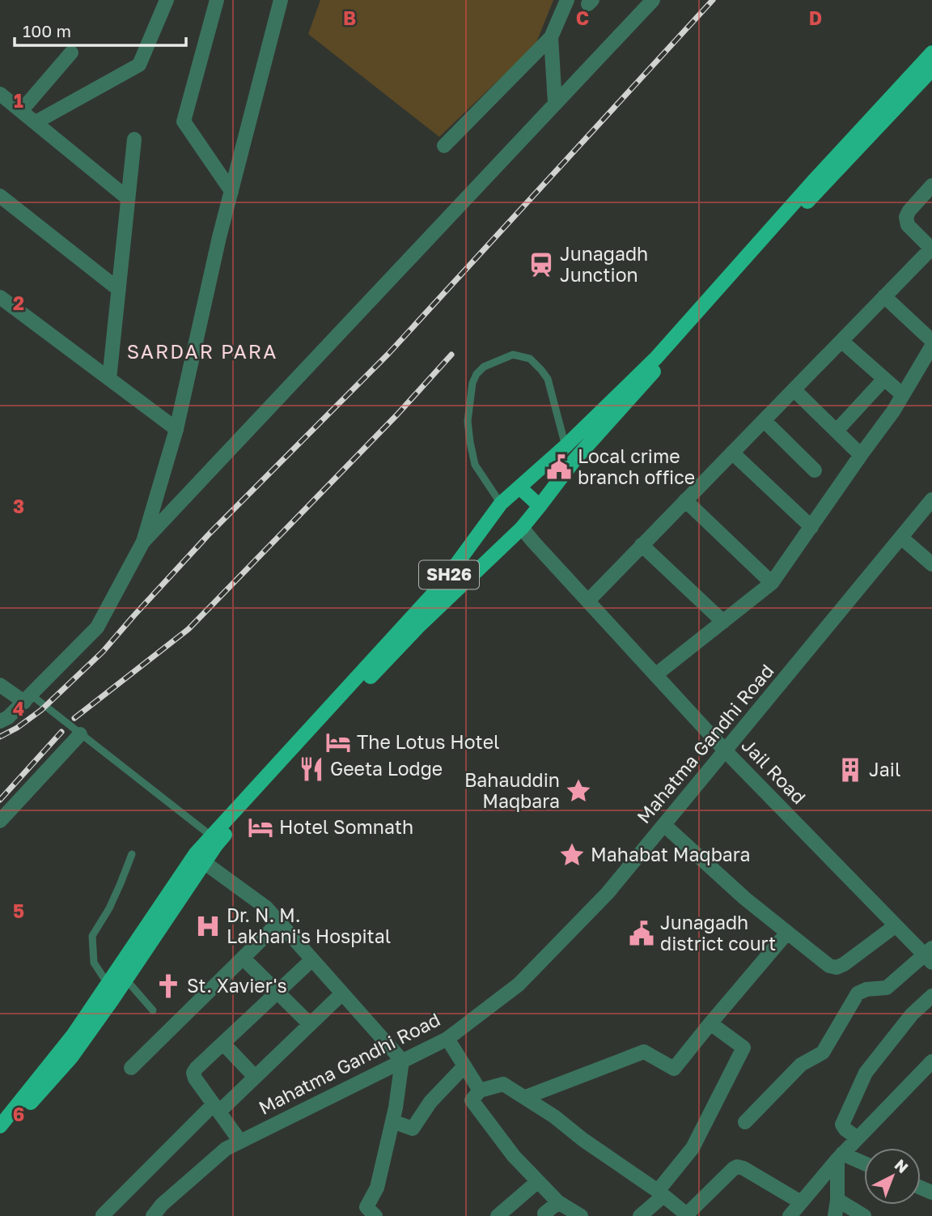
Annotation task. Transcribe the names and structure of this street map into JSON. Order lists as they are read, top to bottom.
{
  "streets": {
    "main road": ["SH26"],
    "street": ["Mahatma Gandhi Road", "Jail Road"]
  },
  "crossings": [
    ["SH26", "Jail Road"],
    ["Mahatma Gandhi Road", "Jail Road"]
  ],
  "districts": ["SARDAR PARA"],
  "places": {
    "station": ["Junagadh Junction"],
    "public building": ["Local crime branch office", "Junagadh district court"],
    "hotel": ["The Lotus Hotel", "Hotel Somnath"],
    "restaurant": ["Geeta Lodge"],
    "building": ["Jail"],
    "place": ["Bahauddin Maqbara", "Mahabat Maqbara"],
    "hospital": ["Dr. N. M. Lakhani's Hospital"],
    "church": ["St. Xavier's"]
  },
  "scale_bar": "100 m",
  "north": "top right",
  "grid": {
    "columns": ["B", "C", "D"],
    "rows": [
      "1",
      "2",
      "3",
      "4",
      "5",
      "6"
    ]
  }
}
